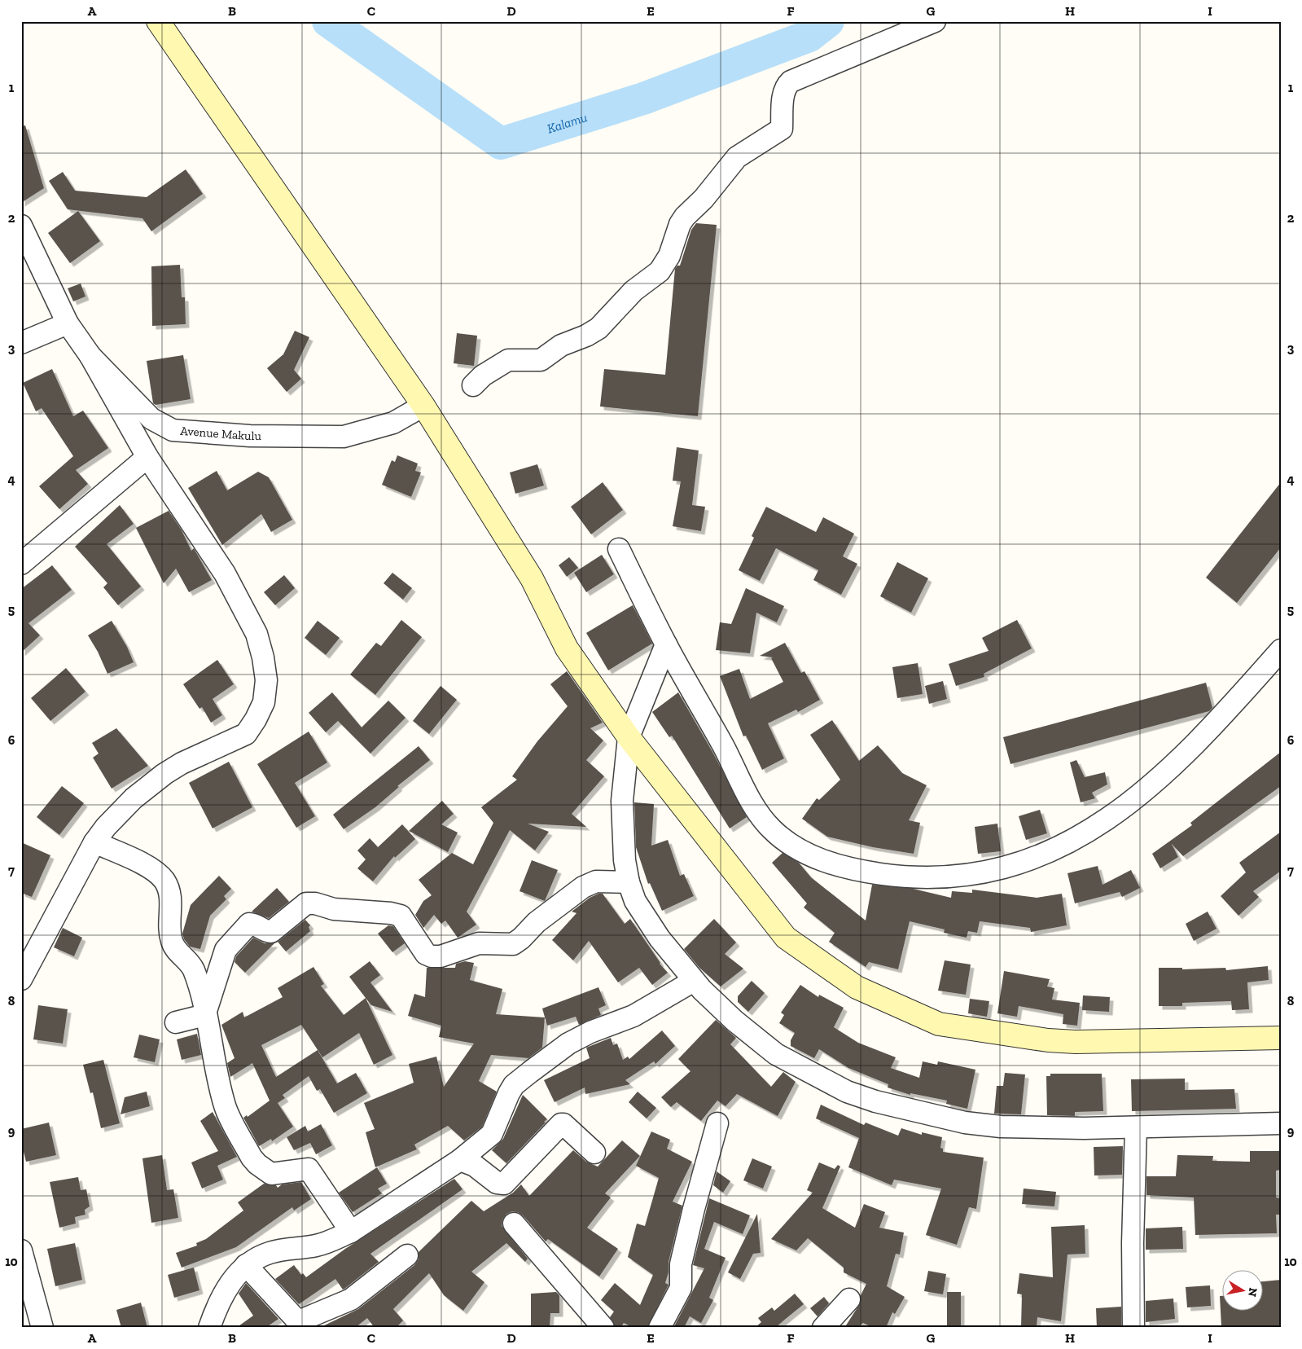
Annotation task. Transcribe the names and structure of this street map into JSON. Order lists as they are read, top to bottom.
{
  "streets": {
    "street": ["Avenue Makulu"]
  },
  "water": ["Kalamu"],
  "north": "right",
  "grid": {
    "columns": [
      "A",
      "B",
      "C",
      "D",
      "E",
      "F",
      "G",
      "H",
      "I"
    ],
    "rows": [
      "1",
      "2",
      "3",
      "4",
      "5",
      "6",
      "7",
      "8",
      "9",
      "10"
    ]
  }
}
